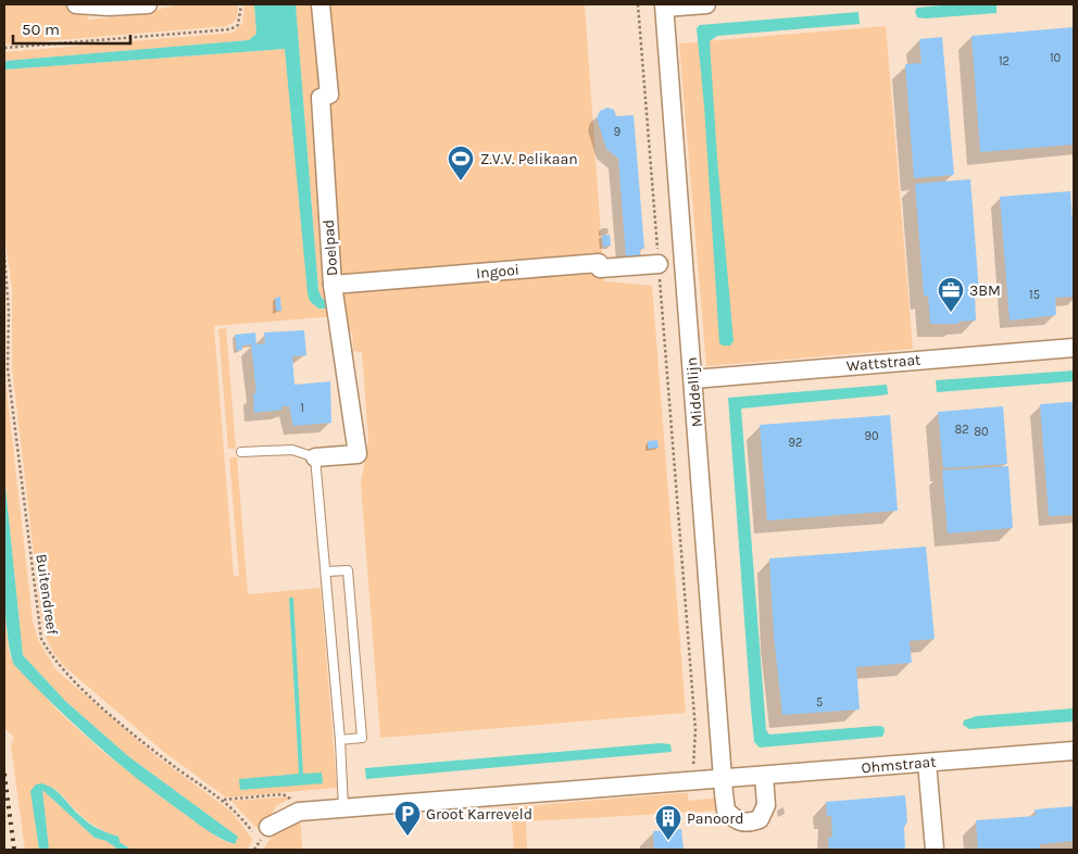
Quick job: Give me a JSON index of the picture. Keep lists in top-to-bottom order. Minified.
{"streets":{"street":["Doelpad","Ingooi","Wattstraat","Middellijn","Ohmstraat"],"path":["Buitendreef"]},"crossings":[["Doelpad","Ingooi"],["Wattstraat","Middellijn"],["Middellijn","Ohmstraat"]],"places":{"sports":["Z.V.V. Pelikaan"],"office":["3BM"],"parking":["Groot Karreveld"],"building":["Panoord"]},"house_numbers":["10","12","9","15","1","82","80","90","92","5"],"scale_bar":"50 m"}
